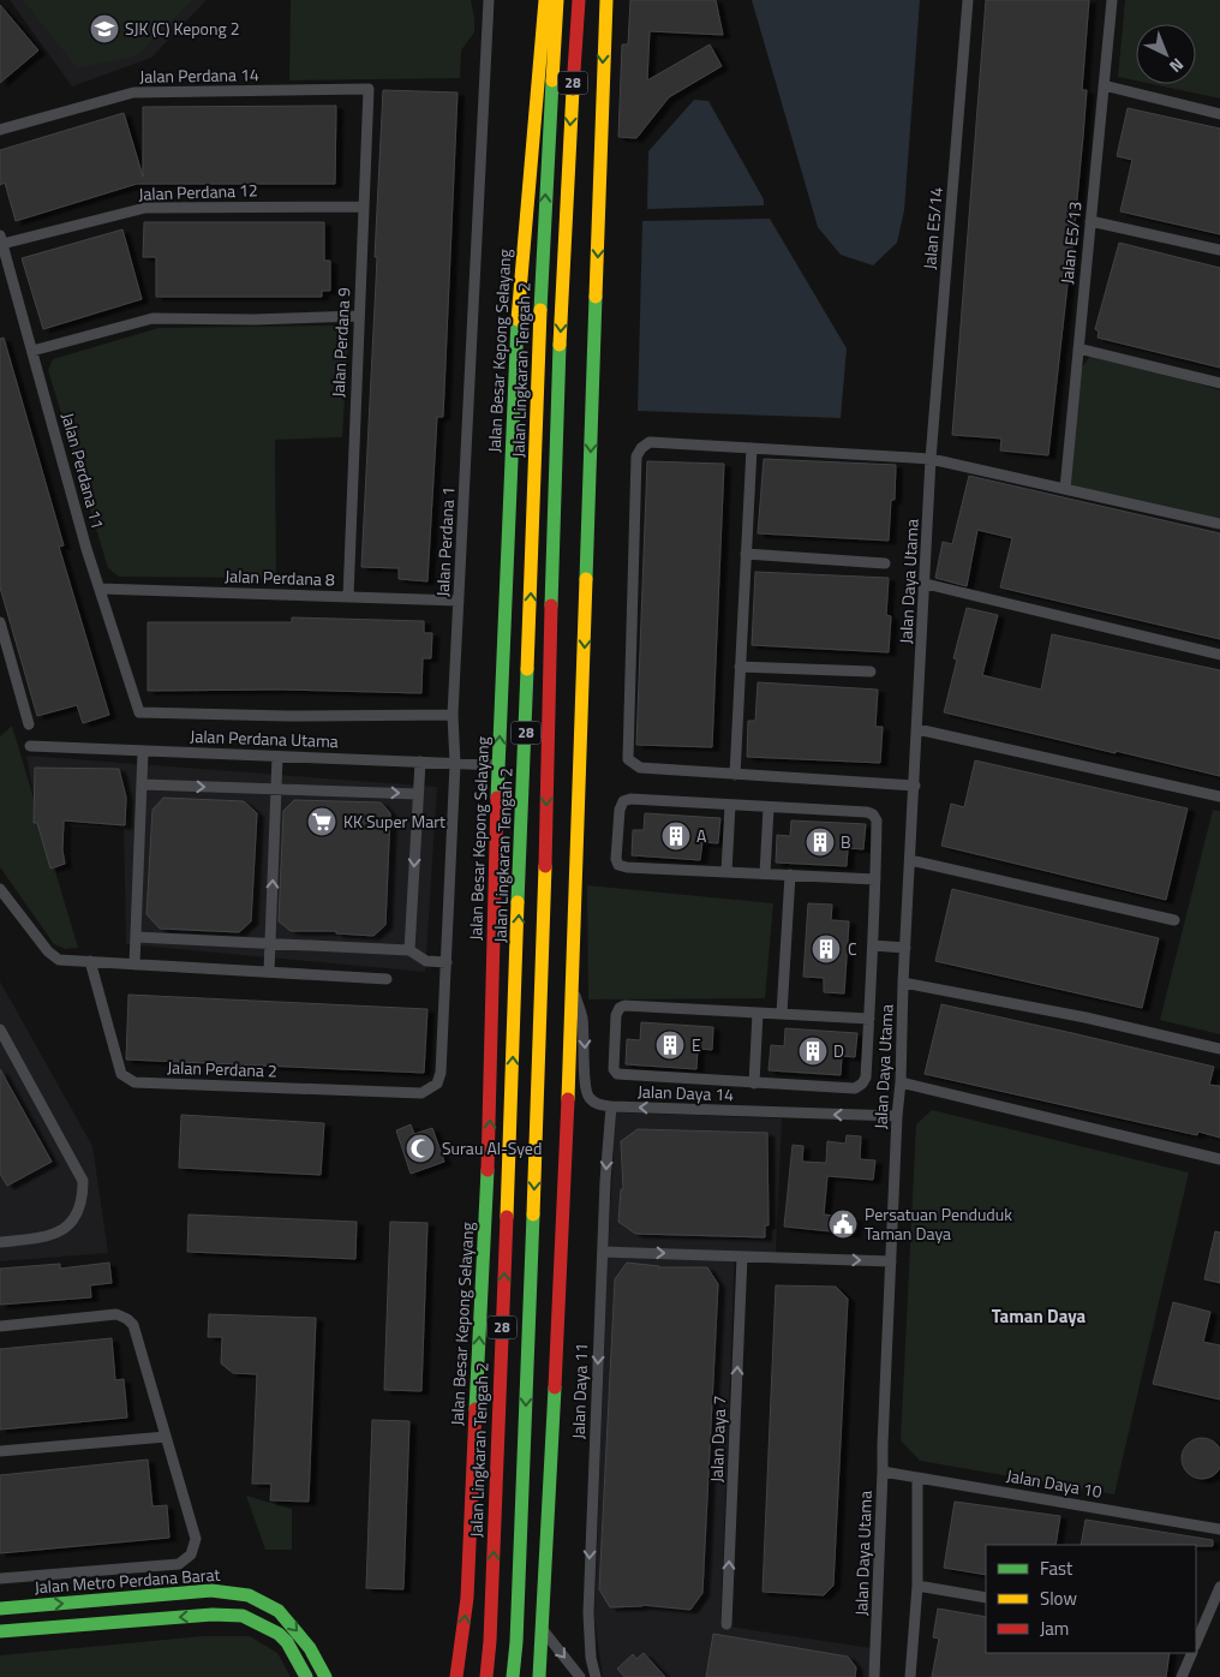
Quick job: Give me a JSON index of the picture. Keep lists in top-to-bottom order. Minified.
{"streets":{"main road":["28","Jalan Besar Kepong Selayang","Jalan Lingkaran Tengah 2","Jalan Metro Perdana Barat"],"street":["Jalan Perdana 14","Jalan Perdana 12","Jalan E5/14","Jalan E5/13","Jalan Perdana 9","Jalan Perdana 11","Jalan Perdana 1","Jalan Perdana 8","Jalan Daya Utama","Jalan Perdana Utama","Jalan Perdana 2","Jalan Daya 14","Jalan Daya 11","Jalan Daya 7","Jalan Daya 10"]},"crossings":[["Jalan Perdana 14","Jalan Perdana 9"],["Jalan Perdana 12","Jalan Perdana 9"],["Jalan Perdana 12","Jalan Perdana 11"],["Jalan E5/14","Jalan Daya Utama"],["Jalan Perdana 9","Jalan Perdana 8"],["Jalan Besar Kepong Selayang","Jalan Perdana Utama"],["Jalan Perdana 11","Jalan Perdana 1"],["Jalan Perdana 11","Jalan Perdana 8"],["Jalan Perdana 1","Jalan Perdana 8"],["Jalan Perdana 1","Jalan Perdana Utama"],["Jalan Perdana 1","Jalan Perdana 2"],["Jalan Daya Utama","Jalan Daya 14"],["Jalan Daya Utama","Jalan Daya 10"],["Jalan Daya 14","Jalan Daya 11"]],"one_way":["Jalan Daya 11","Jalan Daya 7"],"districts":["Taman Daya"],"places":{"school or university":["SJK (C) Kepong 2"],"supermarket":["KK Super Mart"],"building":["A","B","C","E","D"],"mosque":["Surau Al-Syed"],"public building":["Persatuan Penduduk Taman Daya"]},"legend":["Fast","Slow","Jam"],"north":"bottom right"}
